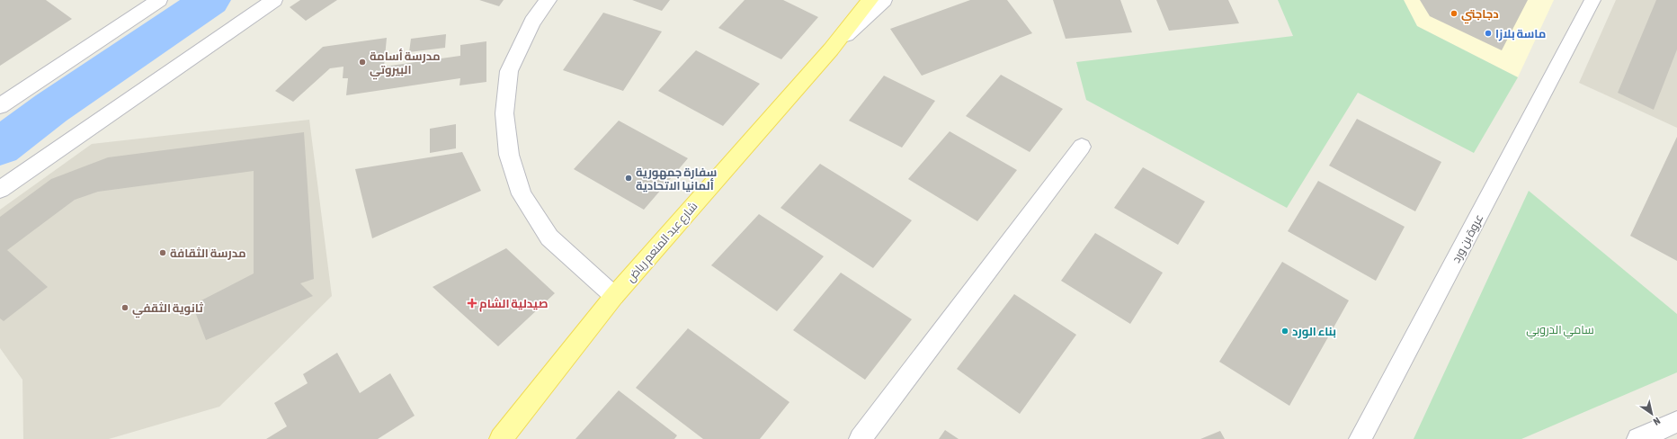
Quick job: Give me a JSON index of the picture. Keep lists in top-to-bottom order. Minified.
{"streets":{"main road":["شارع عبد المنعم رياض"],"street":["عروة بن ورد"]},"parks":["سامي الدروبي"],"places":{"other":["دجاجتي","ماسة بلازا","مدرسة أسامة البيروتي","سفارة جمهورية ألمانيا الاتحادية","مدرسة الثقافة","ثانوية الثقفي","بناء الورد"],"health":["صيدلية الشام"]},"north":"bottom right"}
